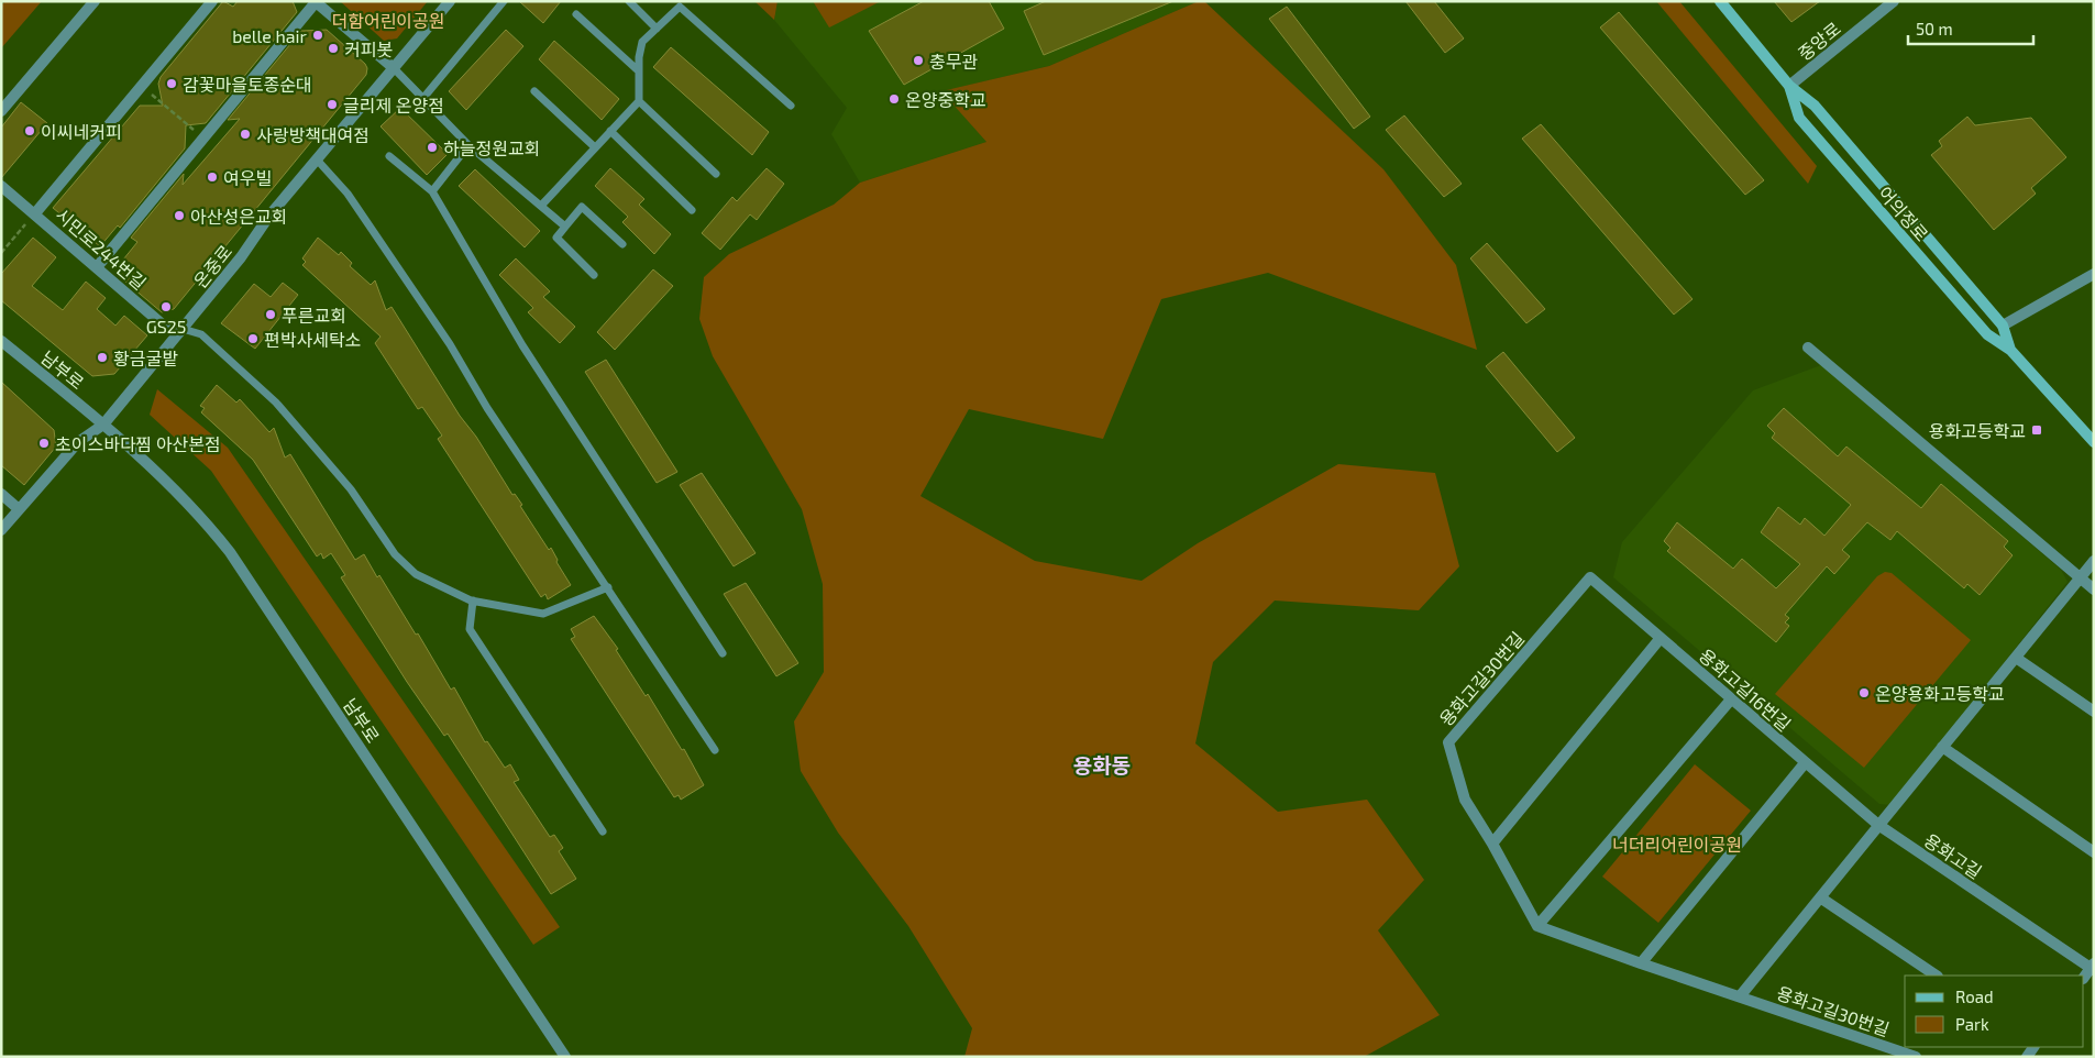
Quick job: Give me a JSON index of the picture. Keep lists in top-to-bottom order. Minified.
{"streets":{"main road":["어의정로"],"street":["중앙로","시민로244번길","온중로","남부로","용화고길30번길","용화고길16번길","용화고길"]},"crossings":[["중앙로","어의정로"],["시민로244번길","온중로"],["온중로","남부로"],["용화고길30번길","용화고길16번길"],["용화고길30번길","용화고길"],["용화고길16번길","용화고길"]],"districts":["용화동"],"parks":["더함어린이공원","너더리어린이공원"],"places":{"other":["belle hair","커피봇","충무관","감꽃마을토종순대","온양중학교","글리제 온양점","이씨네커피","사랑방책대여점","하늘정원교회","여우빌","아산성은교회","GS25","푸른교회","편박사세탁소","황금굴밭","초이스바다찜 아산본점","온양용화고등학교"],"transit":["용화고등학교"]},"legend":["Road","Park"],"scale_bar":"50 m"}
